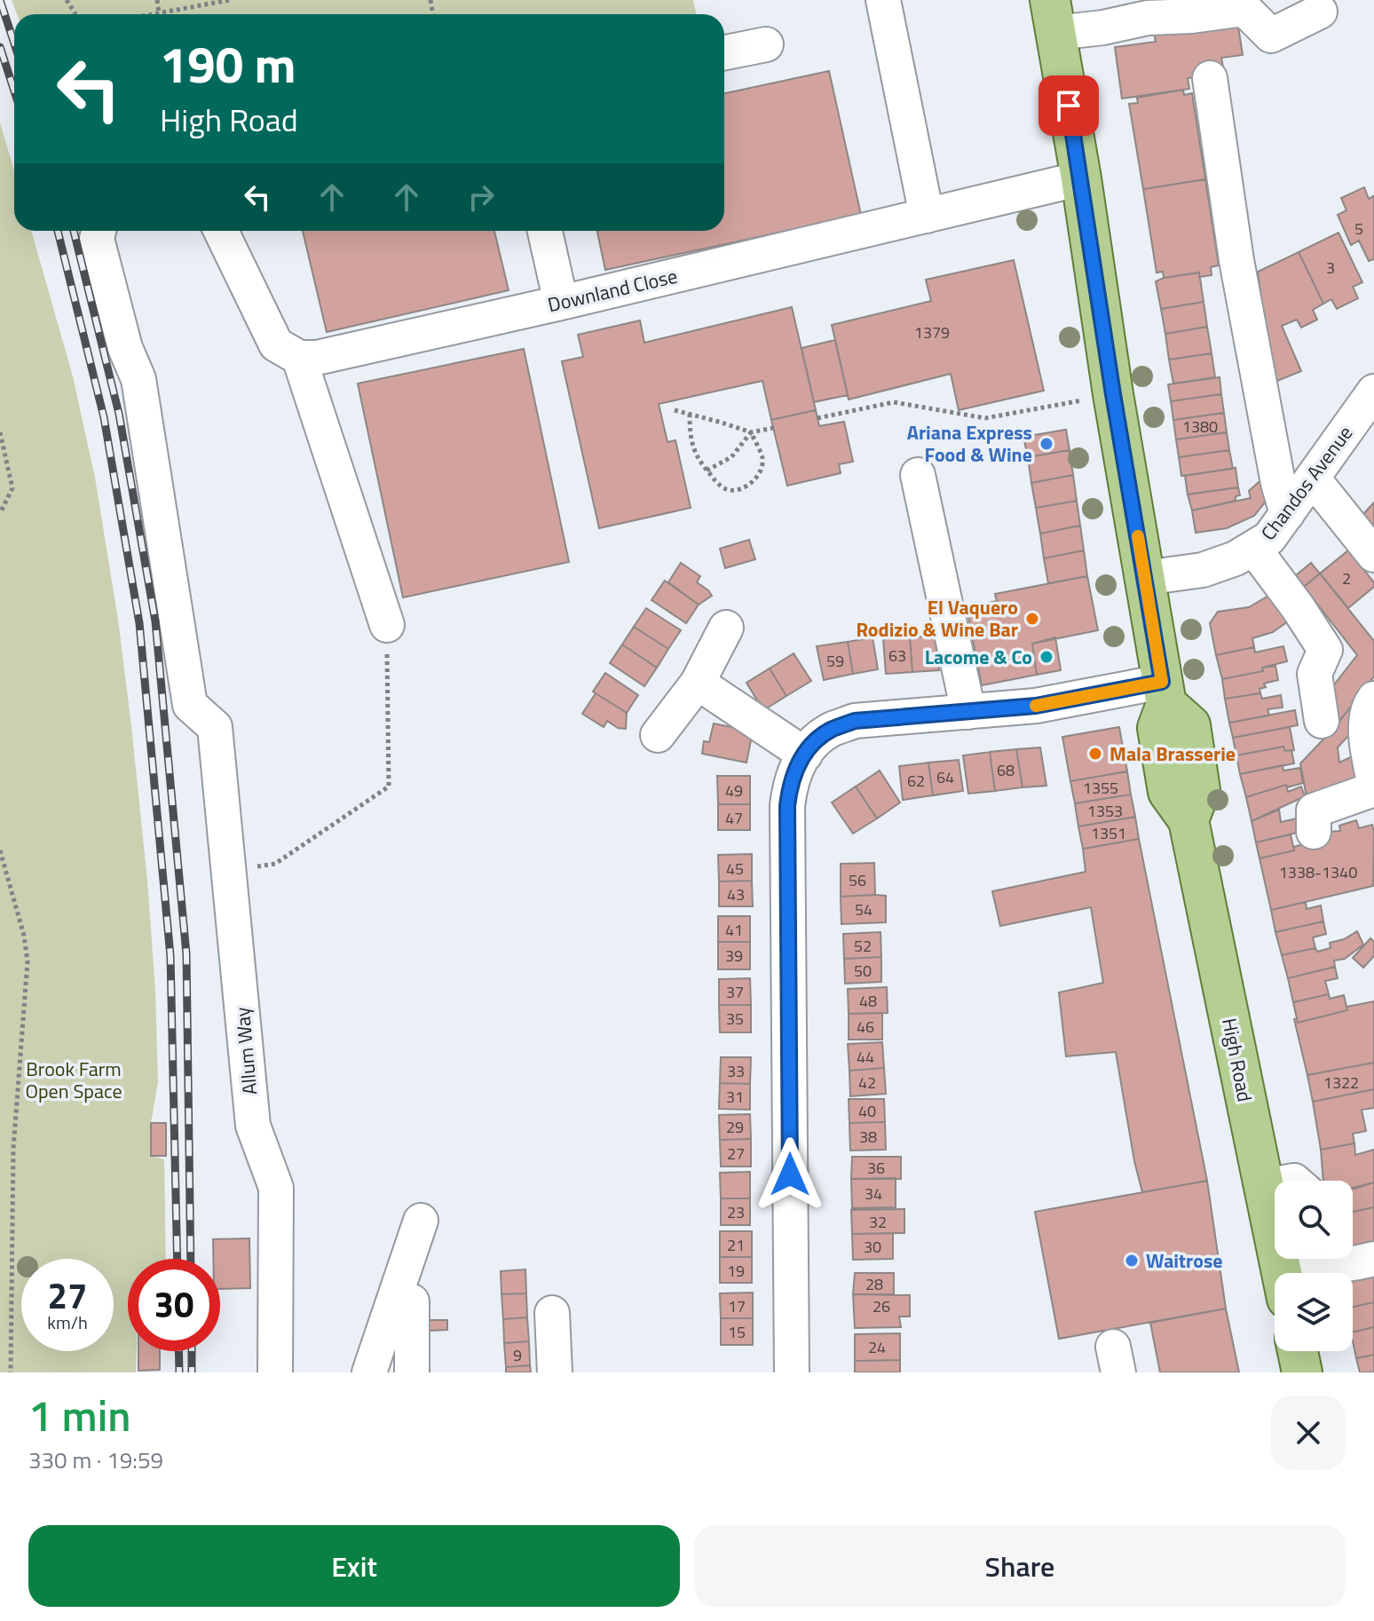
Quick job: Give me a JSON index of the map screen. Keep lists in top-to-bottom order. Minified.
{"streets":{"main road":["High Road"],"street":["Downland Close","Chandos Avenue","Allum Way"]},"parks":["Brook Farm Open Space"],"places":["Ariana Express Food & Wine","El Vaquero Rodizio & Wine Bar","Lacome & Co","Mala Brasserie","Waitrose"],"house_numbers":["5","3","1379","1380","2","63","59","68","64","62","1355","49","1353","47","1351","45","1338-1340","56","43","54","41","52","39","50","37","48","35","46","44","33","42","1322","31","40","29","38","27","36","34","23","32","21","30","19","28","17","26","15","24","9"],"page":{"turn":["190 m","High Road"],"speed":"27 km/h","limit":"30","heading":["1 min","330 m · 19:59"],"buttons":["Exit","Share"]}}
